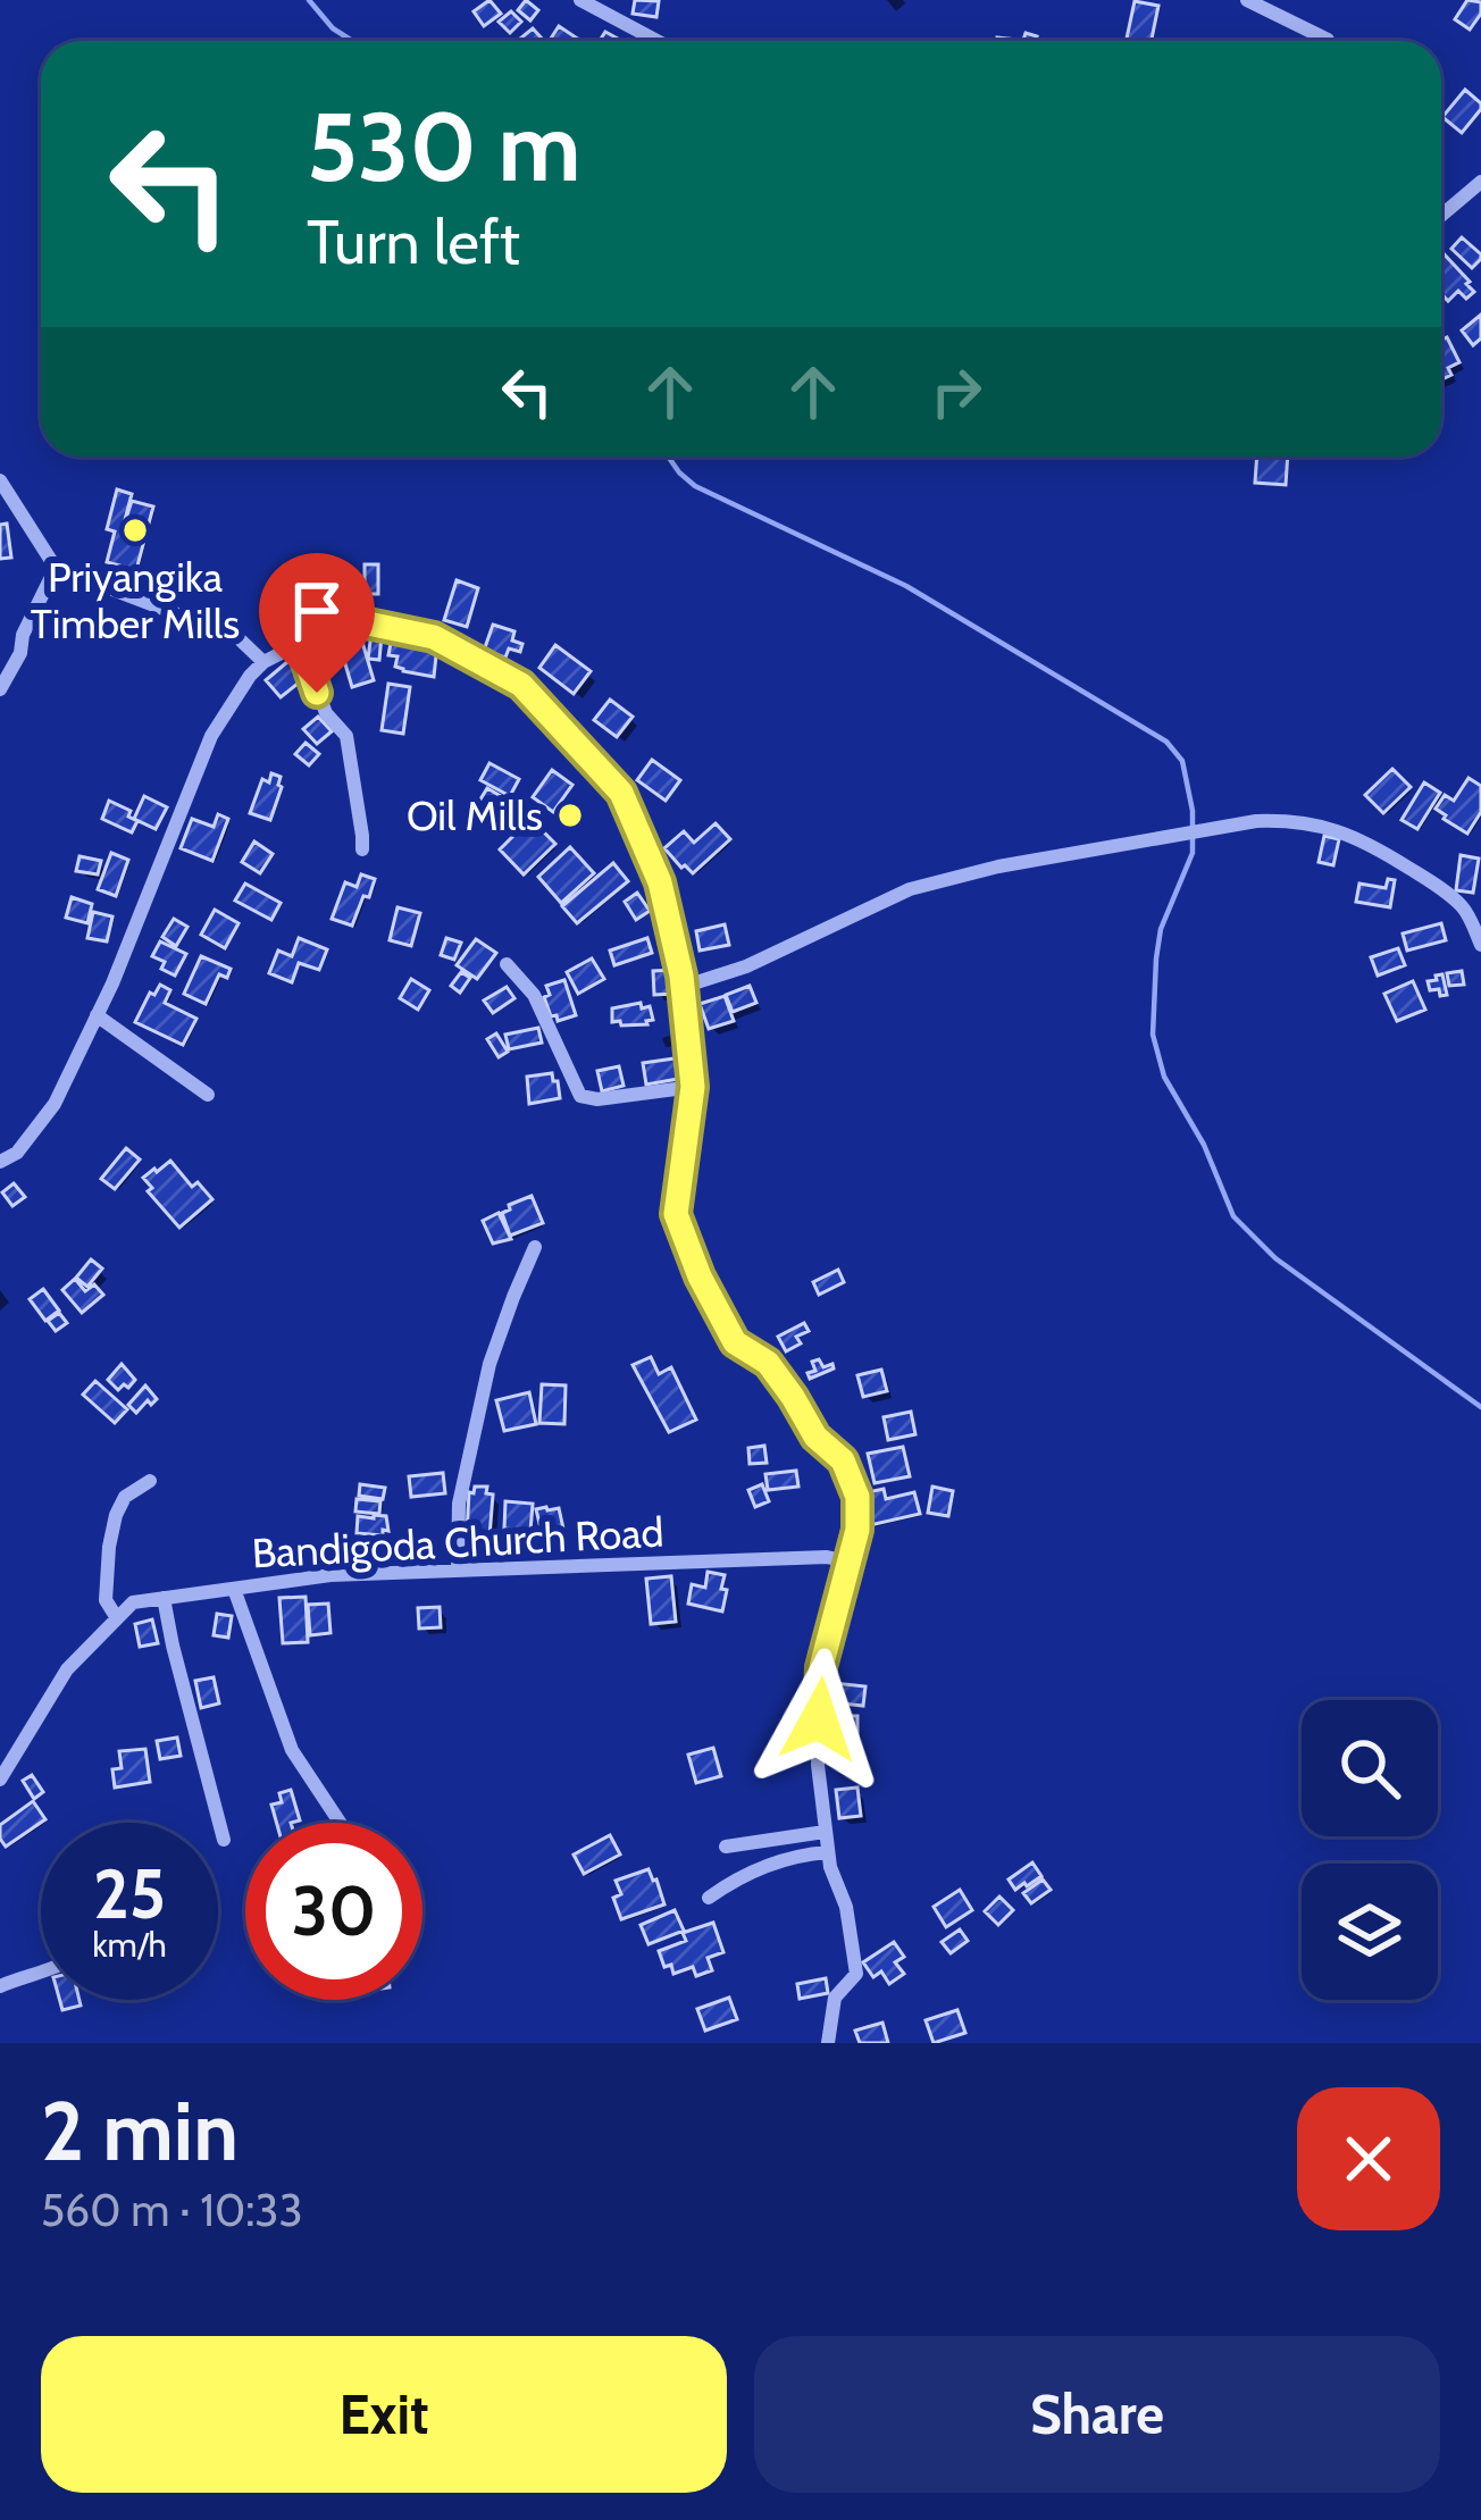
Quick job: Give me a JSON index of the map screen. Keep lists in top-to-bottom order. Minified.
{"streets":{"street":["Bandigoda Church Road"]},"places":["Priyangika Timber Mills","Oil Mills"],"page":{"turn":["530 m","Turn left"],"speed":"25 km/h","limit":"30","heading":["2 min","560 m · 10:33"],"buttons":["Exit","Share"]}}
